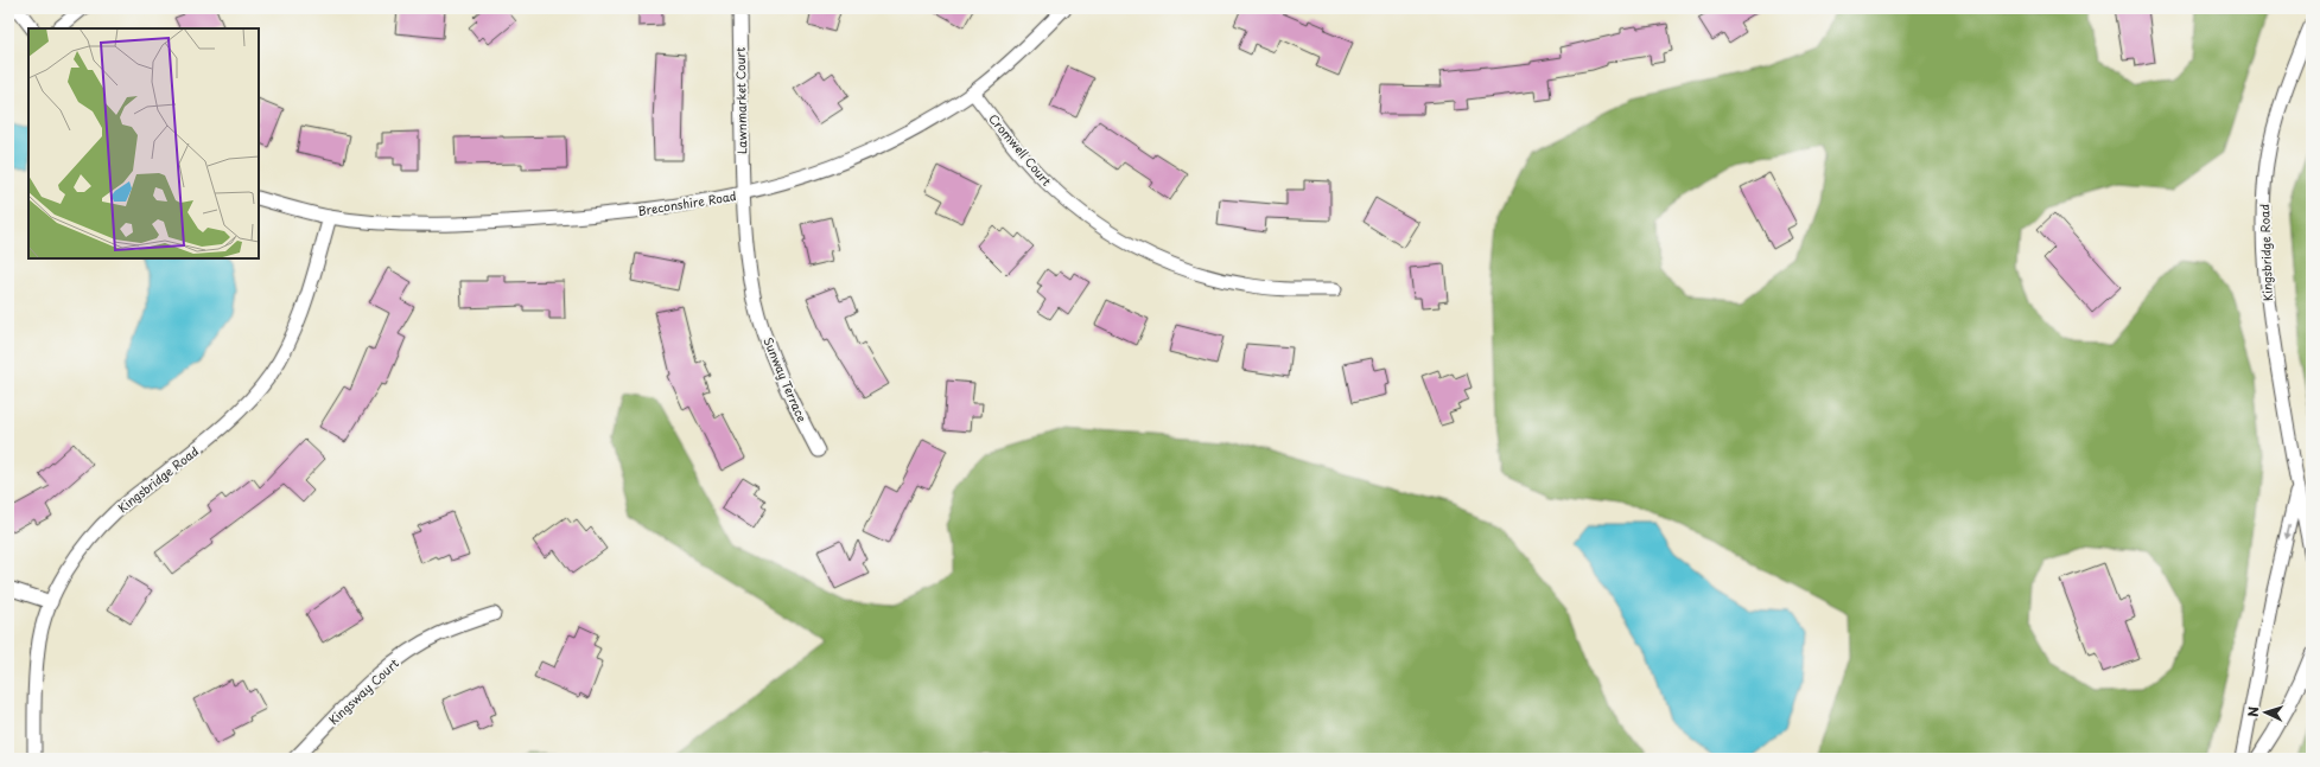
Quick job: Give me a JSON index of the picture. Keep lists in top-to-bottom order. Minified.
{"streets":{"street":["Lawnmarket Court","Cromwell Court","Breconshire Road","Kingsbridge Road","Sunway Terrace","Kingsway Court"]},"crossings":[["Lawnmarket Court","Breconshire Road"],["Lawnmarket Court","Sunway Terrace"],["Cromwell Court","Breconshire Road"],["Breconshire Road","Kingsbridge Road"],["Breconshire Road","Sunway Terrace"]],"north":"left"}
